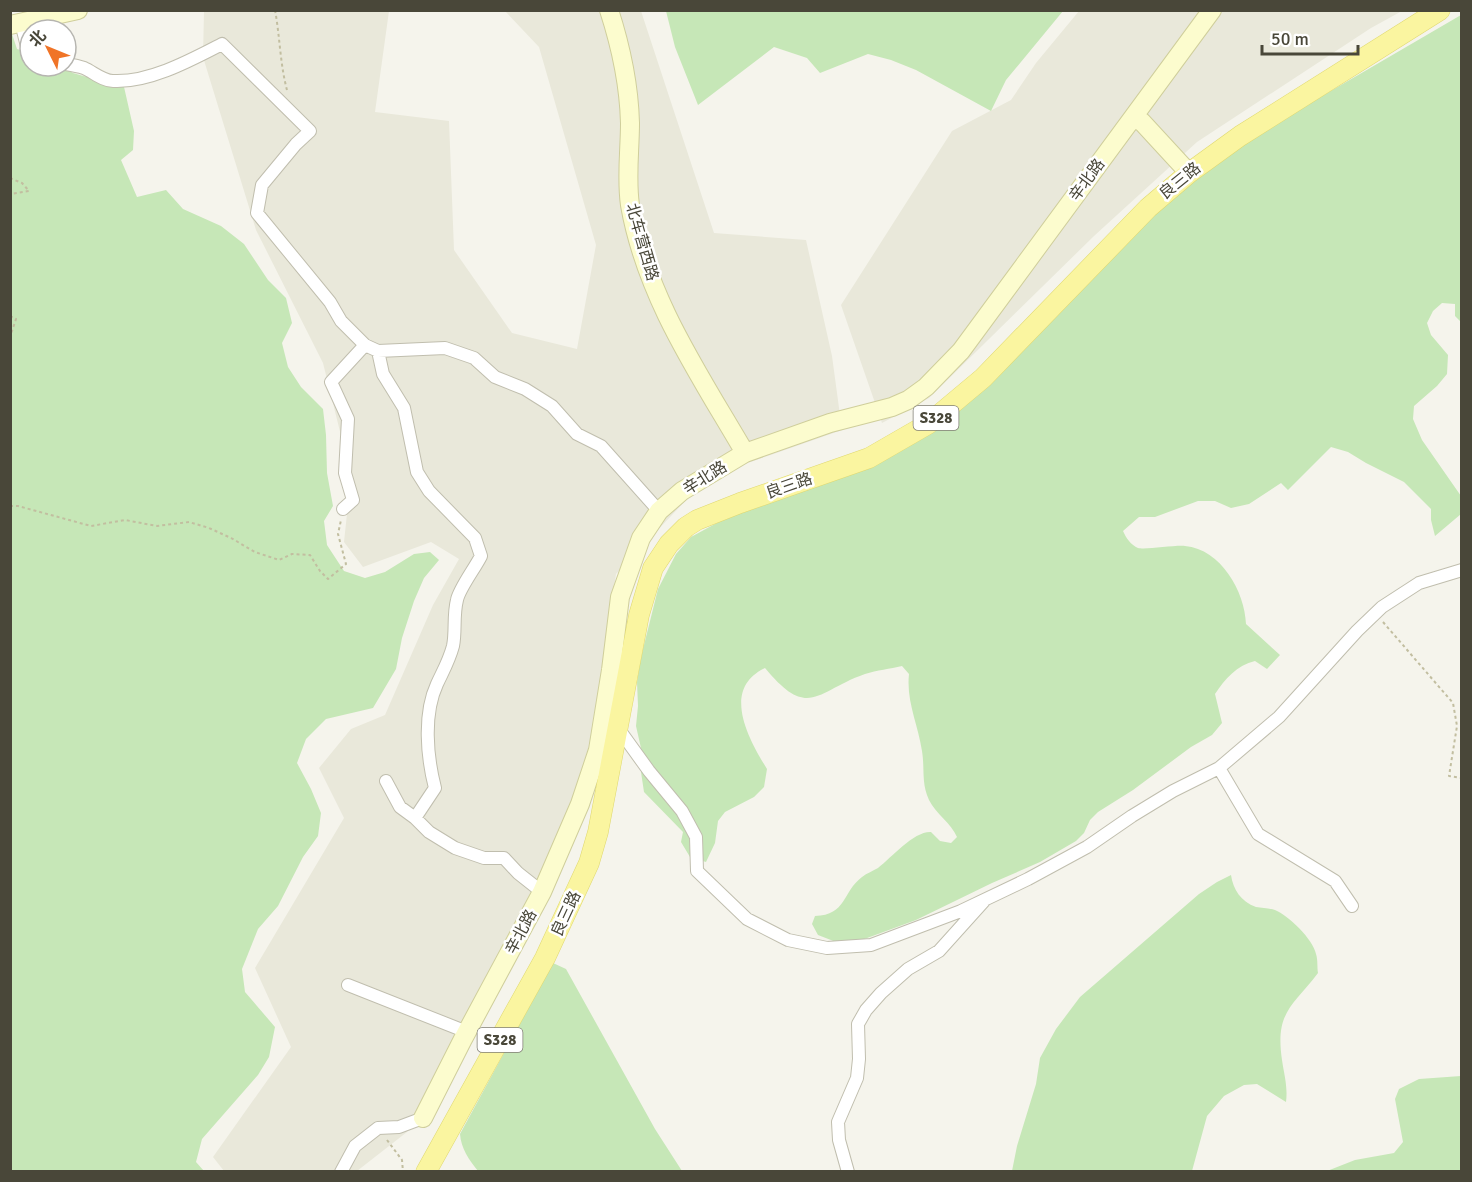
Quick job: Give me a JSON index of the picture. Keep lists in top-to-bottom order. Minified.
{"streets":{"main road":["良三路","S328"],"street":["辛北路","北车营西路"]},"crossings":[["辛北路","北车营西路"]],"scale_bar":"50 m","north":"top left"}
